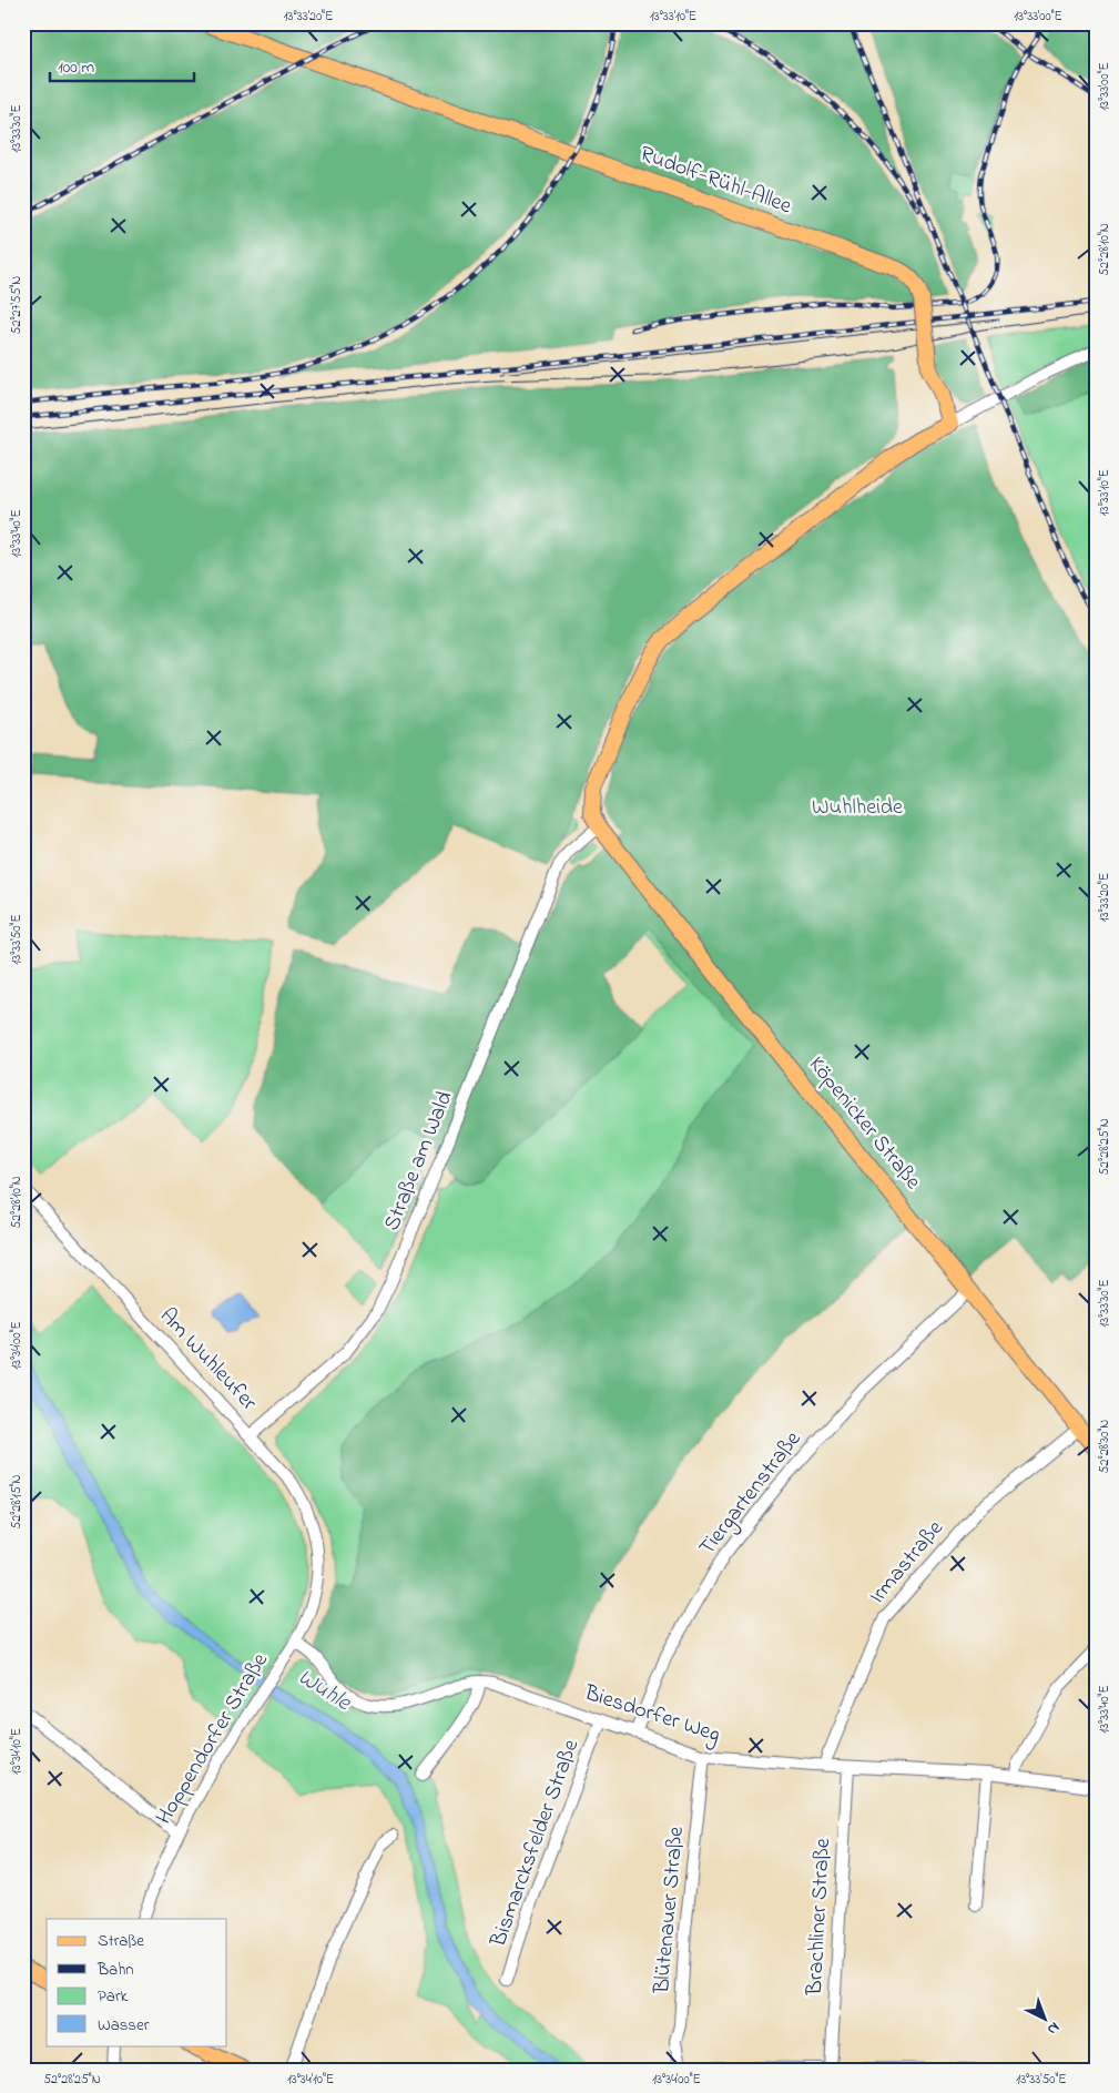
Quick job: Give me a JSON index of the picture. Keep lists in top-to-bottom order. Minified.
{"streets":{"main road":["Rudolf-Rühl-Allee","Köpenicker Straße"],"street":["Straße am Wald","Am Wuhleufer","Tiergartenstraße","Irmastraße","Biesdorfer Weg","Hoppendorfer Straße","Bismarcksfelder Straße","Blütenauer Straße","Brachliner Straße"]},"crossings":[["Rudolf-Rühl-Allee","Köpenicker Straße"],["Köpenicker Straße","Straße am Wald"],["Köpenicker Straße","Tiergartenstraße"],["Köpenicker Straße","Irmastraße"],["Straße am Wald","Am Wuhleufer"],["Am Wuhleufer","Hoppendorfer Straße"],["Tiergartenstraße","Biesdorfer Weg"],["Irmastraße","Biesdorfer Weg"],["Biesdorfer Weg","Hoppendorfer Straße"],["Biesdorfer Weg","Bismarcksfelder Straße"],["Biesdorfer Weg","Blütenauer Straße"],["Biesdorfer Weg","Brachliner Straße"],["Blütenauer Straße","Brachliner Straße"]],"water":["Wuhle"],"parks":["Wuhlheide"],"legend":["Straße","Bahn","Park","Wasser"],"scale_bar":"100 m","north":"bottom right","coordinates":["13°33'20\"E","13°33'10\"E","13°33'00\"E","13°33'30\"E","52°28'10\"N","52°27'55\"N","13°33'40\"E","13°33'50\"E","52°28'25\"N","13°34'00\"E","52°28'30\"N","52°28'15\"N","13°34'10\"E"]}
